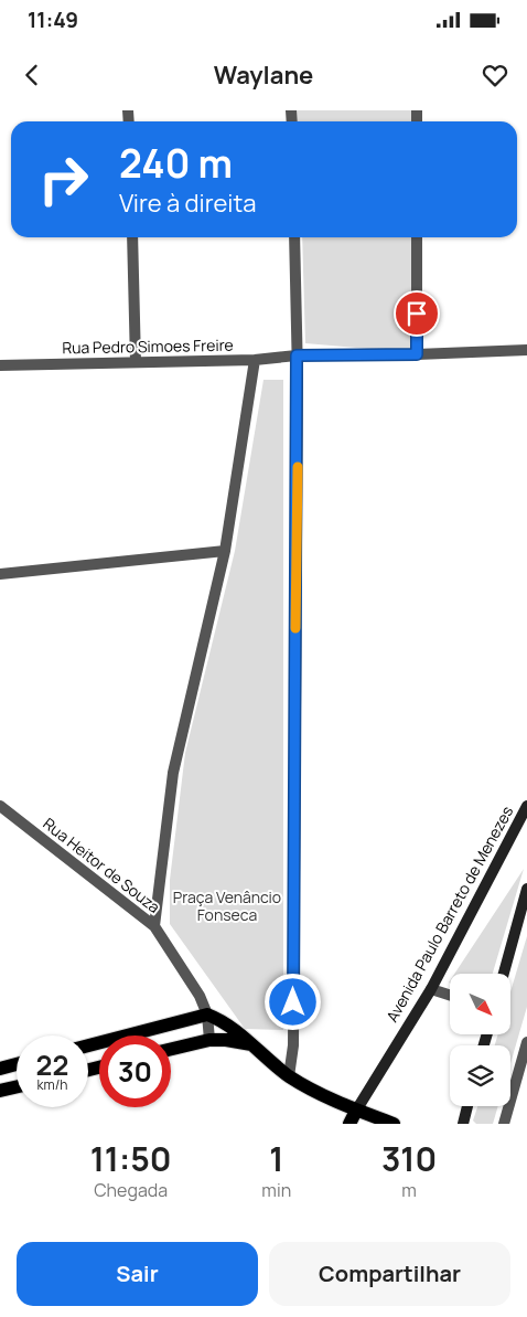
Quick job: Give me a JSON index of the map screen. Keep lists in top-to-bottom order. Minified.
{"streets":{"main road":["Avenida Paulo Barreto de Menezes"],"street":["Rua Pedro Simoes Freire","Rua Heitor de Souza"]},"parks":["Praça Venâncio Fonseca"],"north":"bottom right","page":{"status":"11:49","header":"Waylane","turn":["240 m","Vire à direita"],"speed":"22 km/h","limit":"30","eta":["11:50","Chegada","1","min","310","m"],"buttons":["Sair","Compartilhar"]}}
